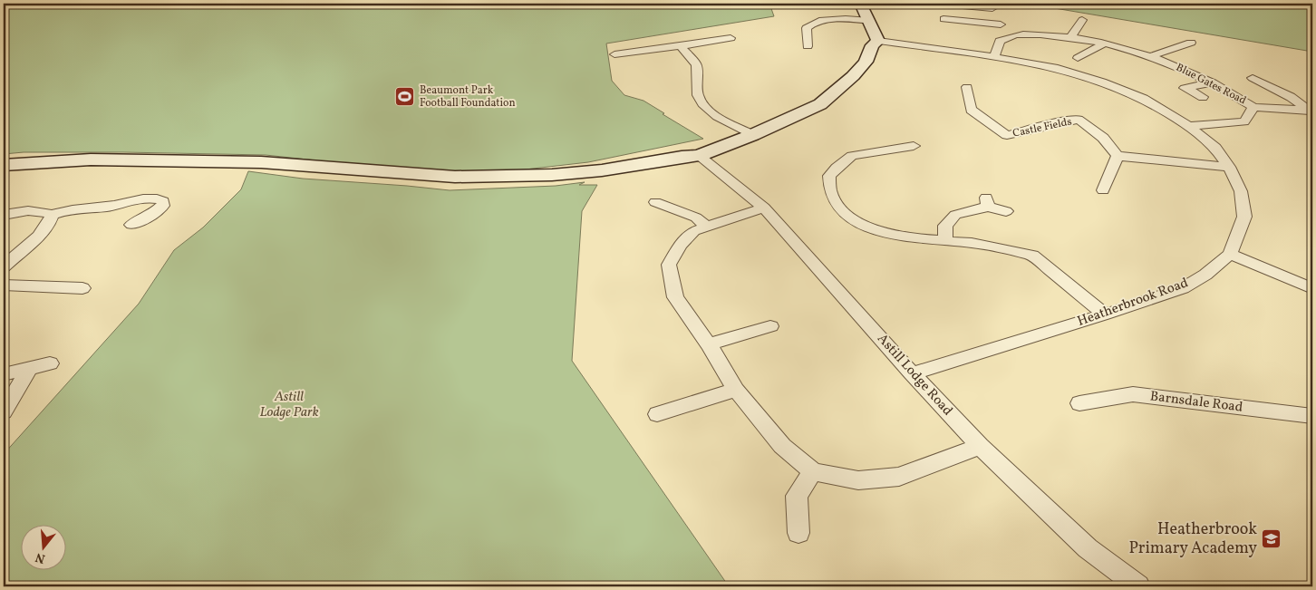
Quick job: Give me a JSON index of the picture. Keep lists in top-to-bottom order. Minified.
{"streets":{"street":["Blue Gates Road","Castle Fields","Heatherbrook Road","Astill Lodge Road","Barnsdale Road"]},"crossings":[["Blue Gates Road","Heatherbrook Road"],["Heatherbrook Road","Astill Lodge Road"]],"parks":["Astill Lodge Park"],"places":{"sports":["Beaumont Park Football Foundation"],"school or university":["Heatherbrook Primary Academy"]},"north":"bottom"}
